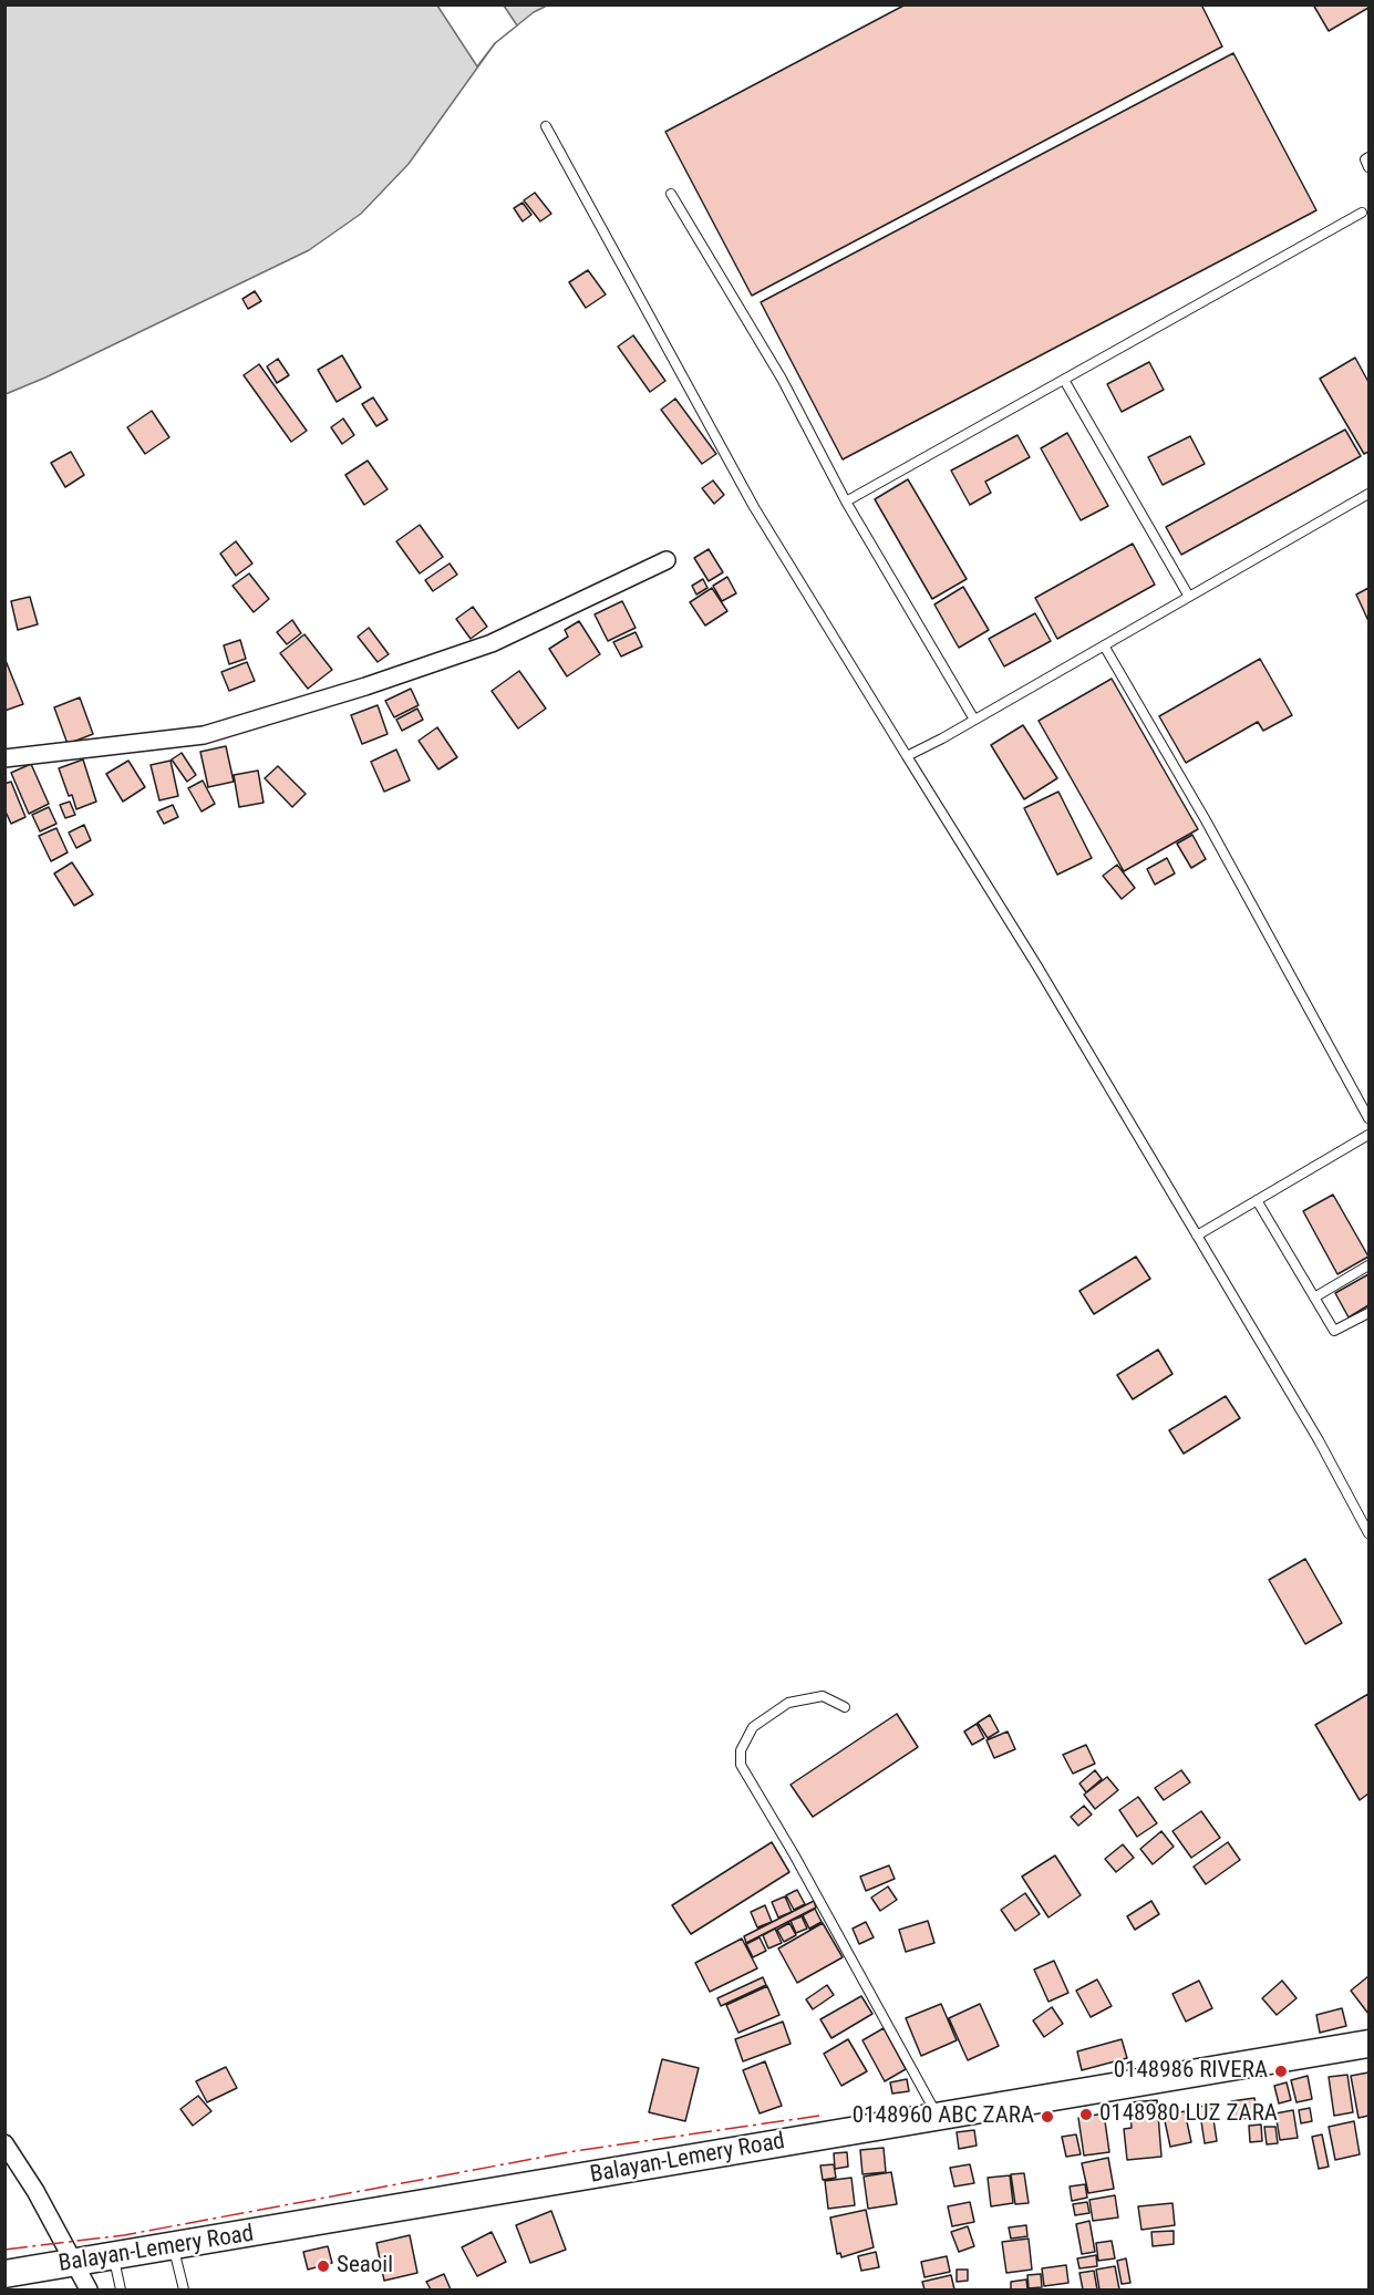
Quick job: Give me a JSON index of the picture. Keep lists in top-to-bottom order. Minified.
{"streets":{"main road":["Balayan-Lemery Road"]},"places":["0148986 RIVERA","0148980 LUZ ZARA","0148960 ABC ZARA","Seaoil"]}
